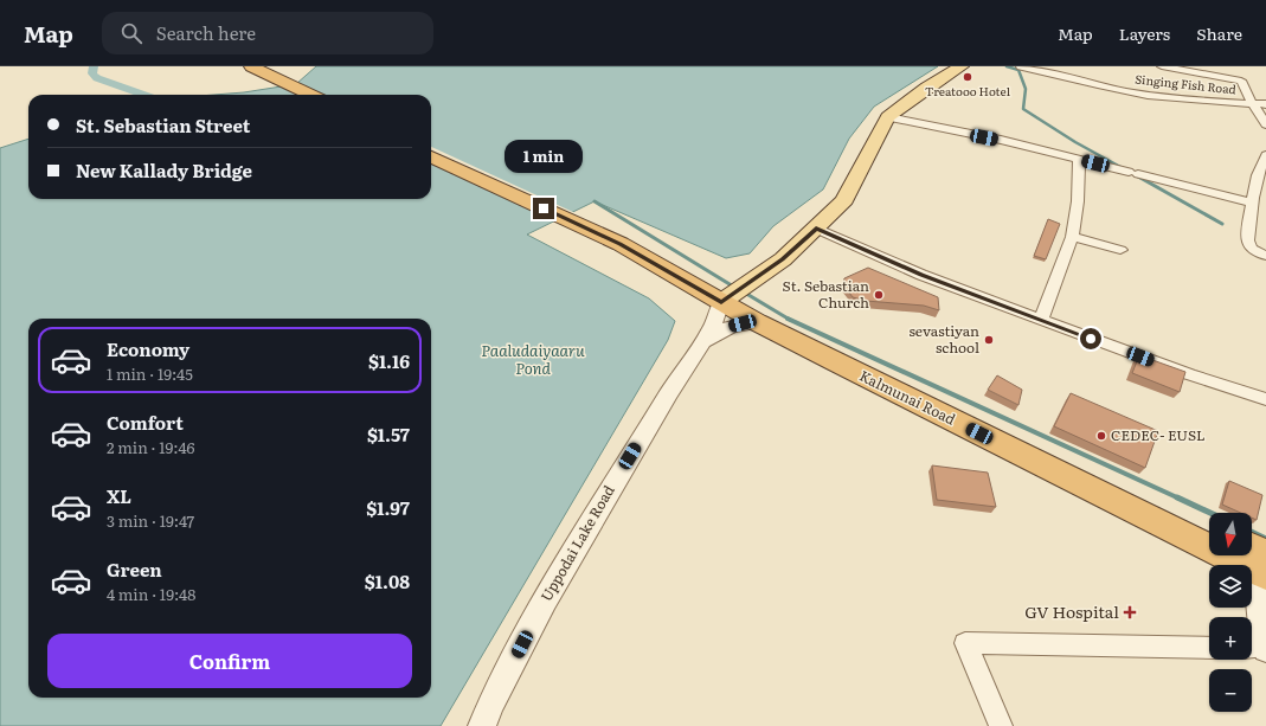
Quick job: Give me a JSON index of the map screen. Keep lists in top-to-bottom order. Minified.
{"streets":{"highway":["Kalmunai Road"],"street":["Singing Fish Road","Uppodai Lake Road"]},"crossings":[["Kalmunai Road","Uppodai Lake Road"]],"water":["Paaludaiyaaru Pond"],"places":{"other":["Treatooo Hotel","St. Sebastian Church","sevastiyan school","CEDEC- EUSL"],"health":["GV Hospital"]},"north":"bottom","page":{"header":"Map","search":"Search here","nav":["Map","Layers","Share"],"banner":["St. Sebastian Street","New Kallady Bridge"],"bubble":"1 min","list":[{"name":"Economy","note":"1 min · 19:45","value":"$1.16"},{"name":"Comfort","note":"2 min · 19:46","value":"$1.57"},{"name":"XL","note":"3 min · 19:47","value":"$1.97"},{"name":"Green","note":"4 min · 19:48","value":"$1.08"}],"map_buttons":["+","−"],"buttons":"Confirm"}}
